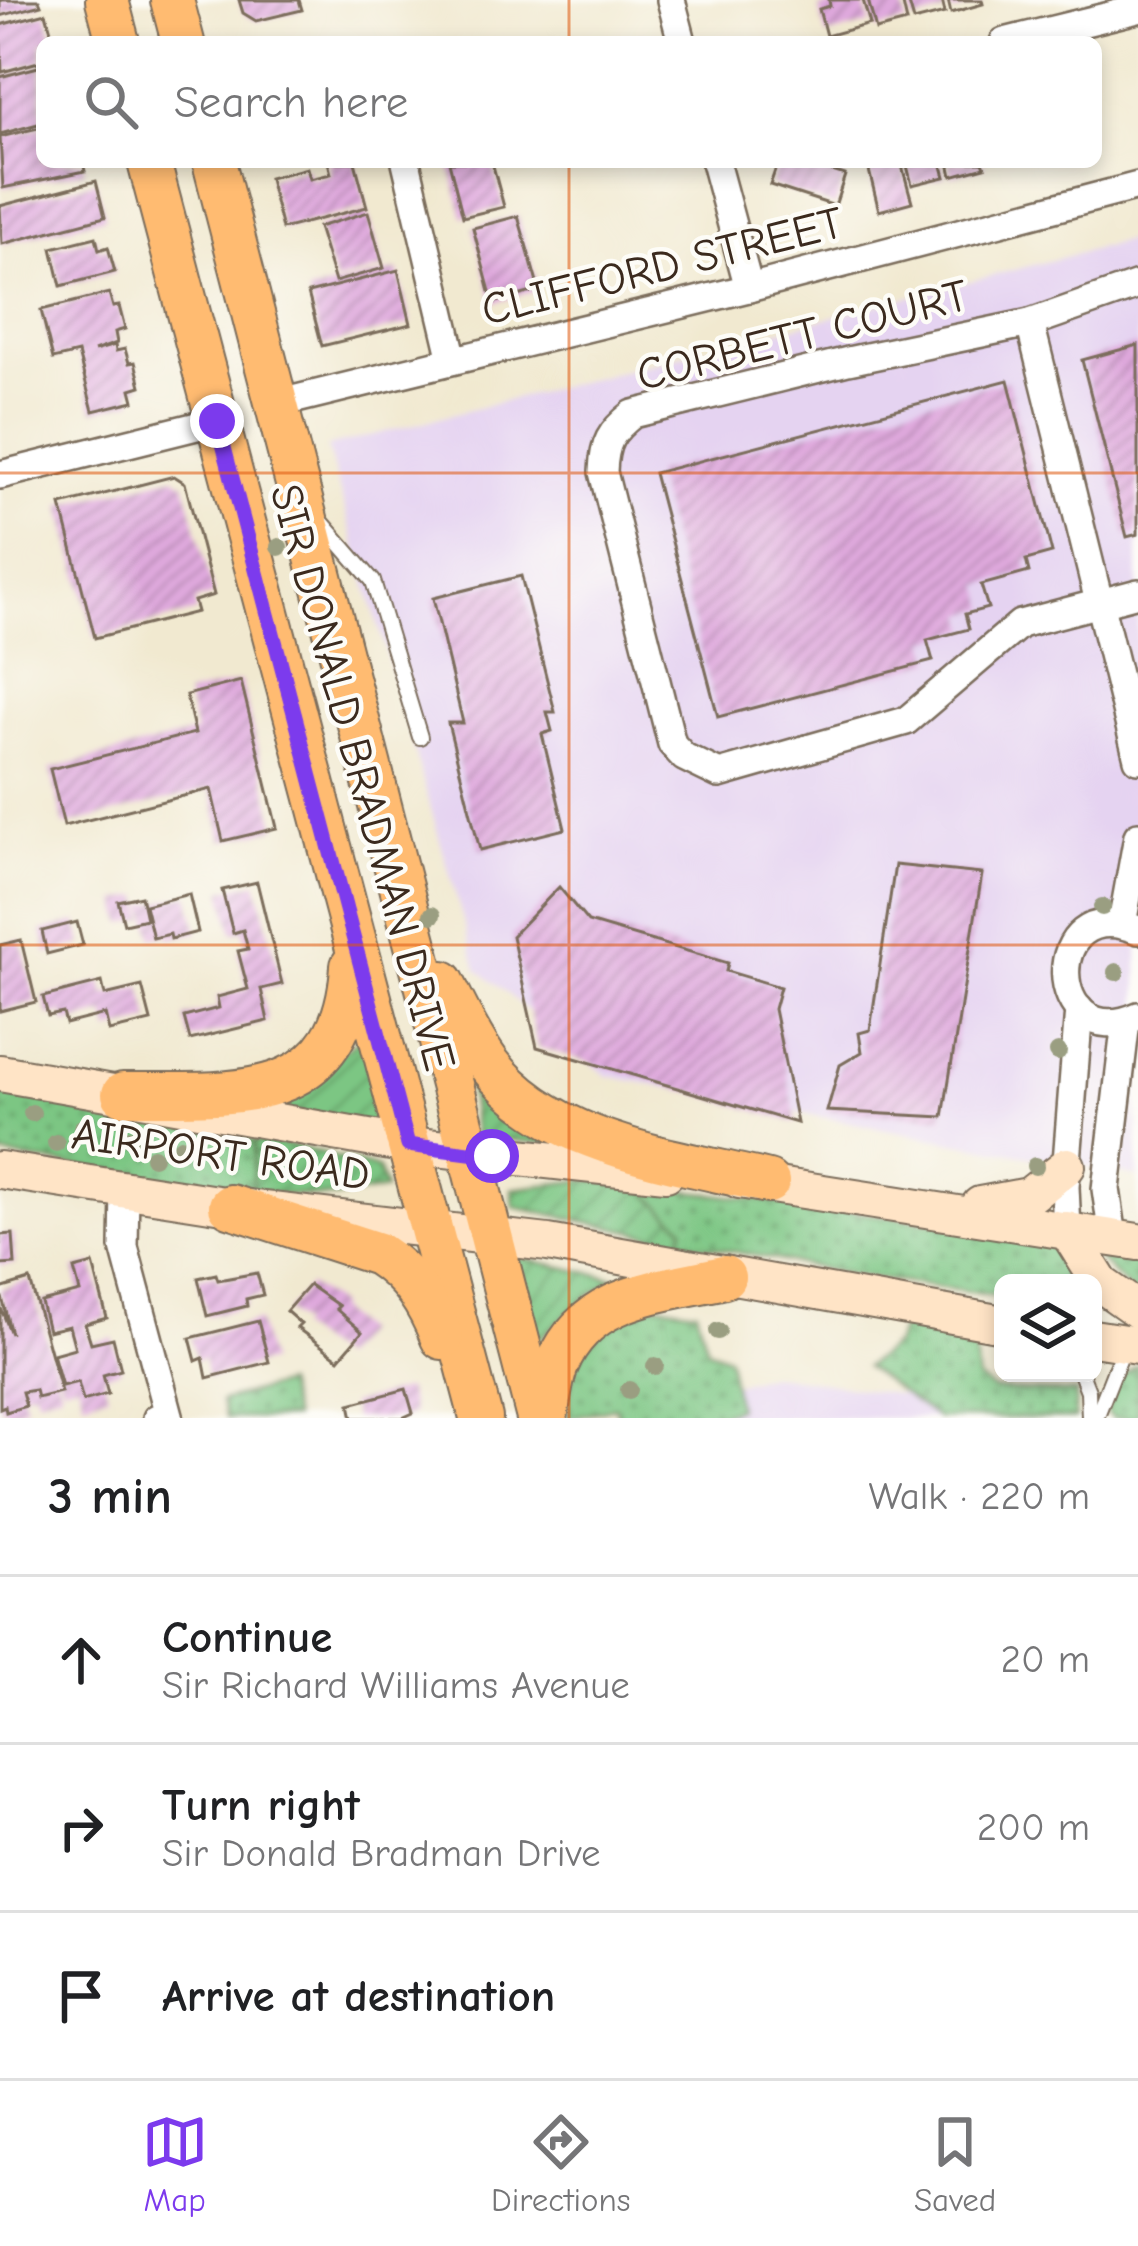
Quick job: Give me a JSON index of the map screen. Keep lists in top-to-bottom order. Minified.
{"streets":{"main road":["SIR DONALD BRADMAN DRIVE","AIRPORT ROAD"],"street":["CLIFFORD STREET","CORBETT COURT"]},"crossings":[["CLIFFORD STREET","SIR DONALD BRADMAN DRIVE"],["SIR DONALD BRADMAN DRIVE","AIRPORT ROAD"]],"page":{"search":"Search here","heading":["3 min","Walk · 220 m"],"list":[["Continue","Sir Richard Williams Avenue","20 m"],["Turn right","Sir Donald Bradman Drive","200 m"],"Arrive at destination"],"nav":["Map","Directions","Saved"]}}
